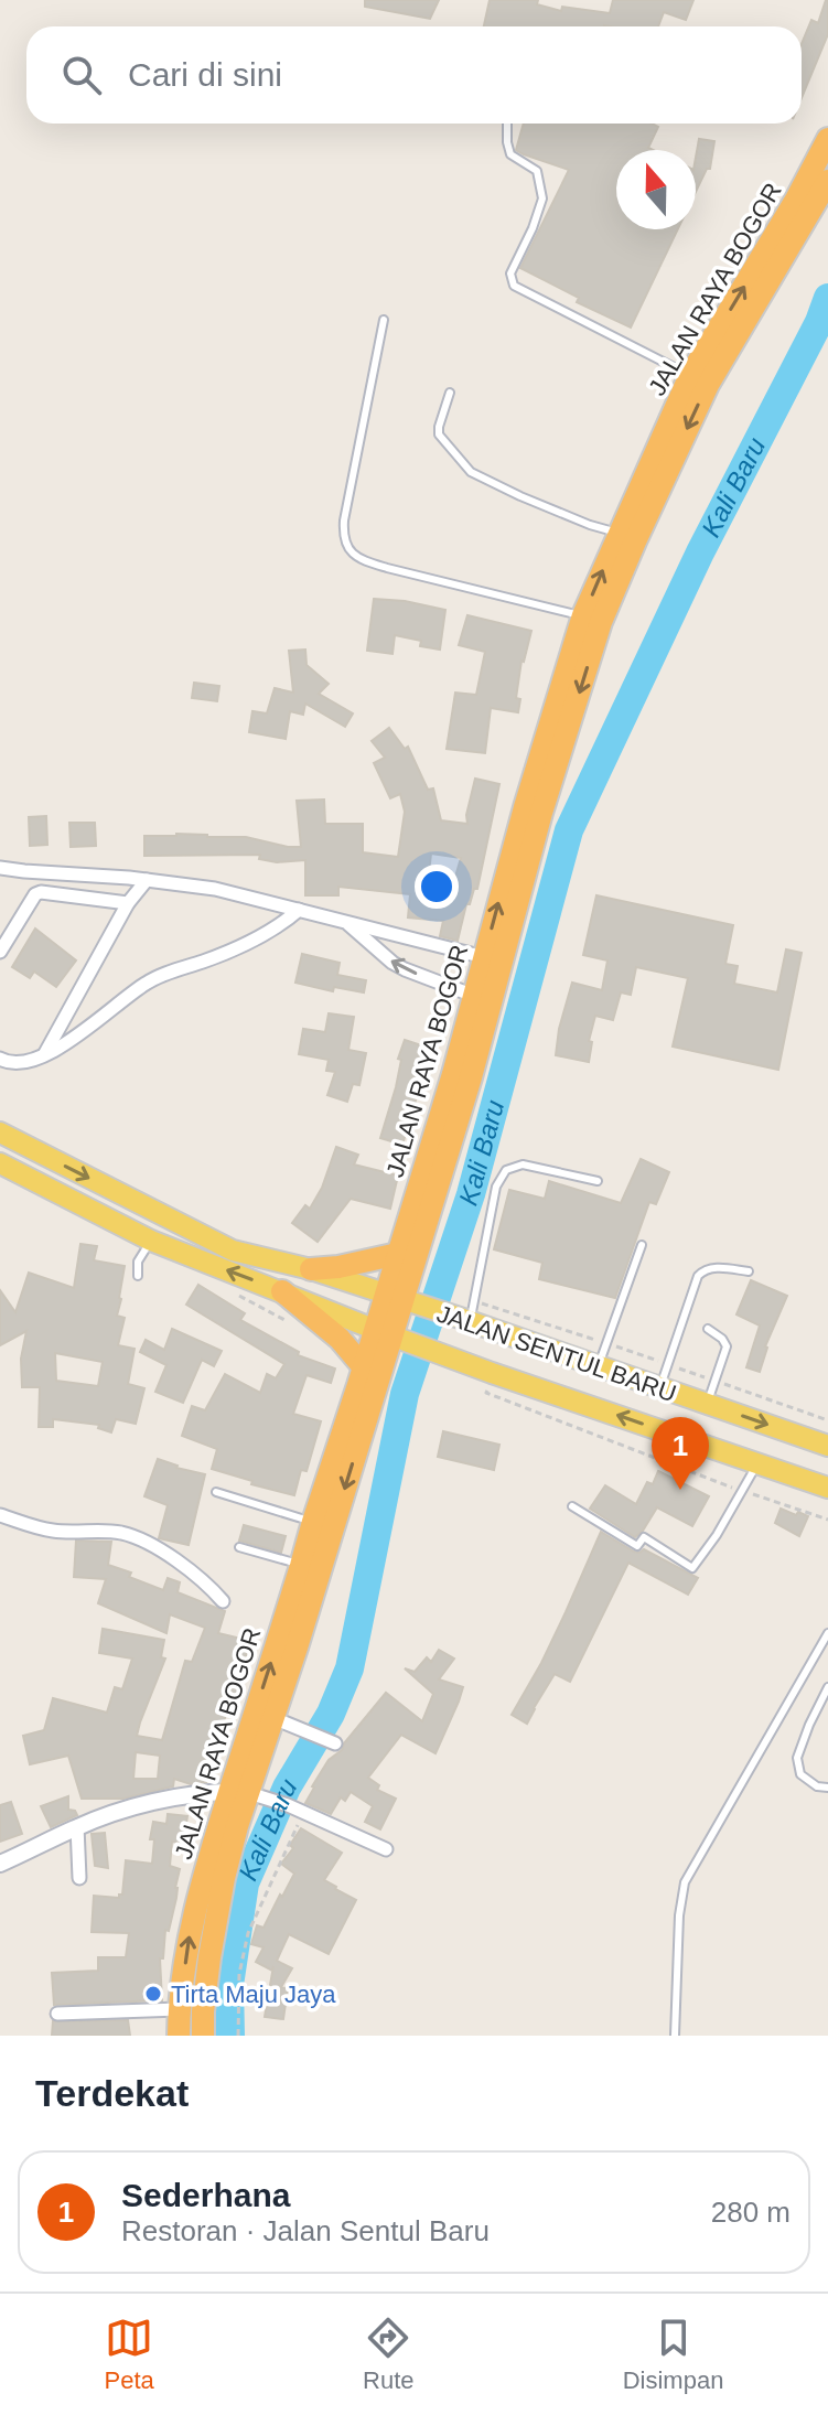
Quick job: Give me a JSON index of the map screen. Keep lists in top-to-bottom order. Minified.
{"streets":{"highway":["JALAN RAYA BOGOR"],"main road":["JALAN SENTUL BARU"]},"crossings":[["JALAN RAYA BOGOR","JALAN SENTUL BARU"]],"water":["Kali Baru"],"places":["Tirta Maju Jaya"],"north":"top","page":{"search":"Cari di sini","pins":"1","heading":"Terdekat","list":[{"mark":"1","name":"Sederhana","note":"Restoran · Jalan Sentul Baru","value":"280 m"}],"nav":["Peta","Rute","Disimpan"]}}
